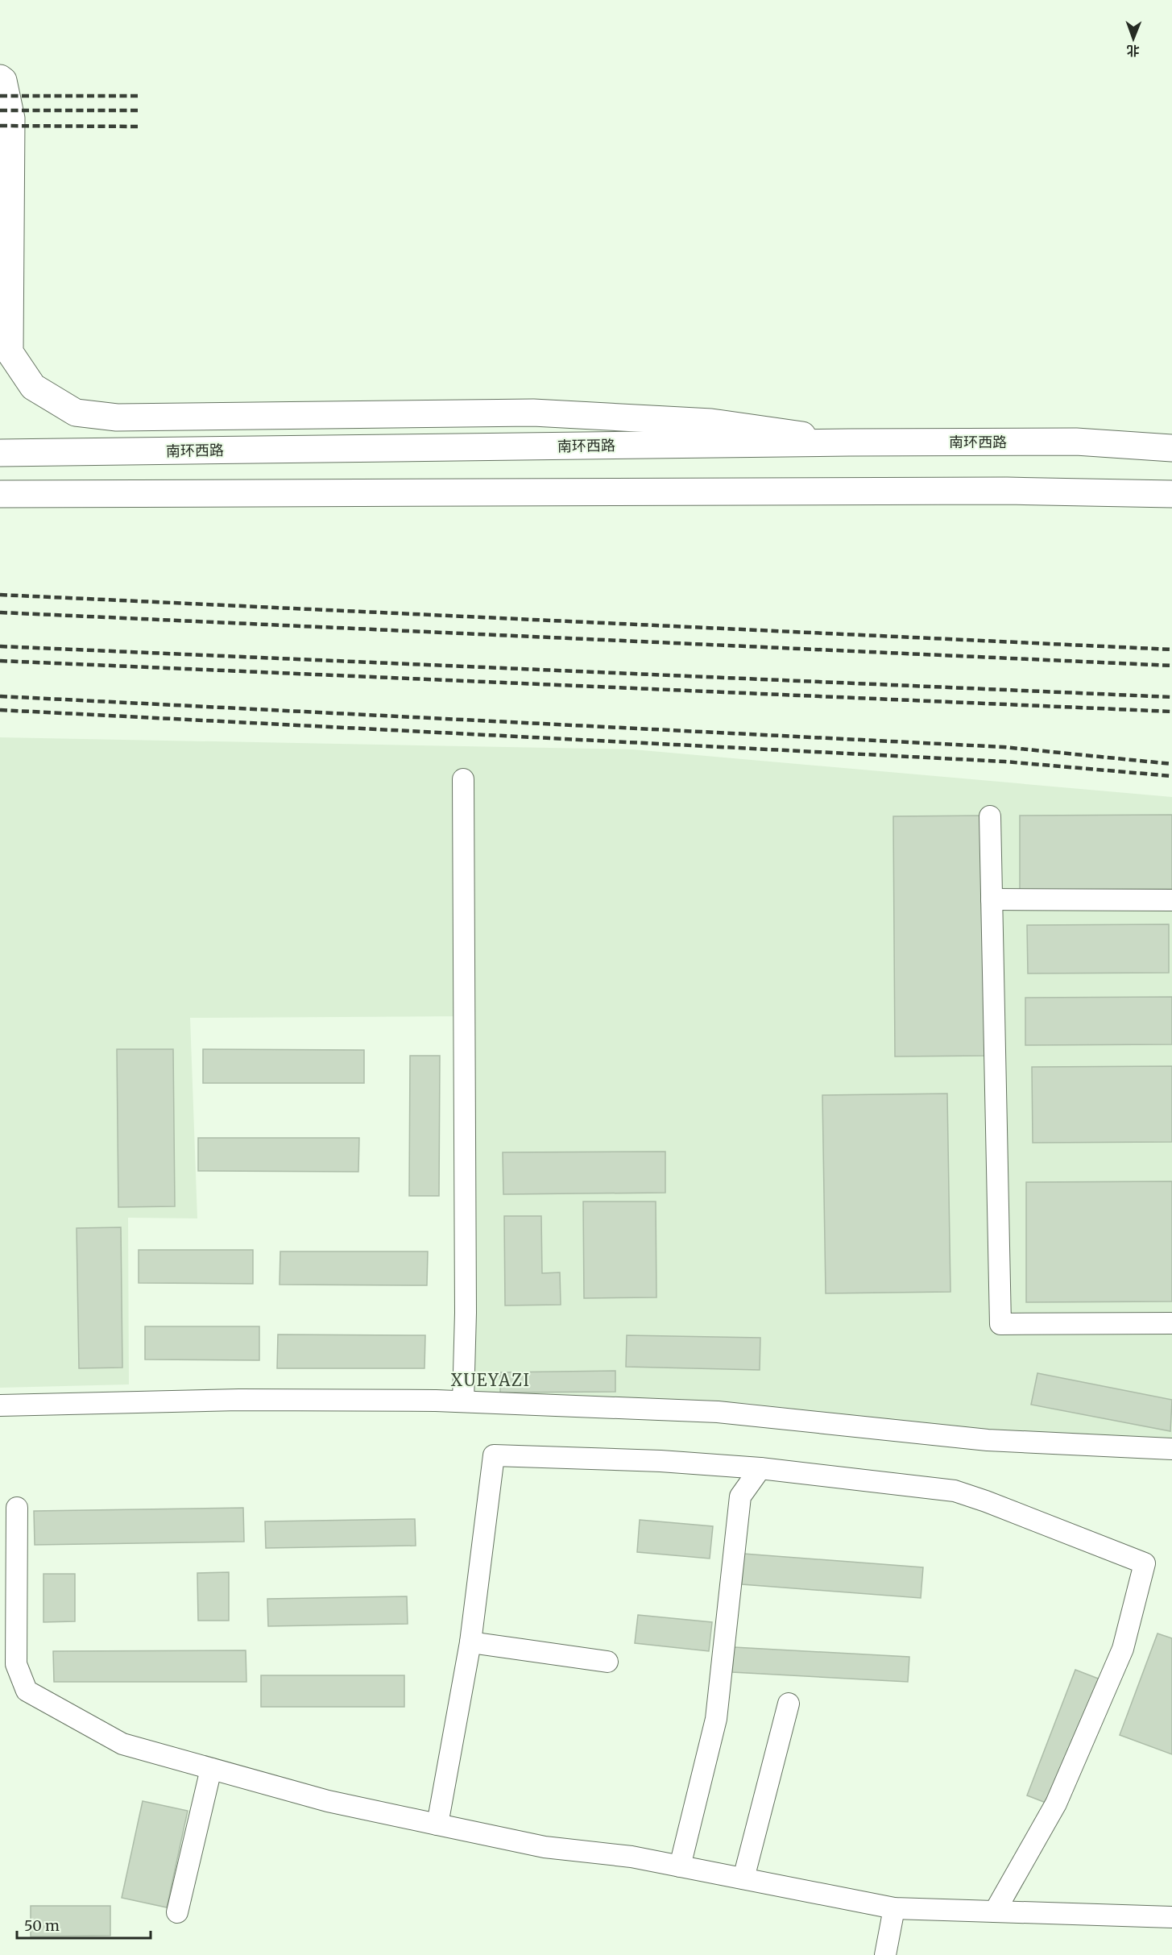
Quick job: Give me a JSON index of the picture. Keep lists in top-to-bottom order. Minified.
{"streets":{"main road":["南环西路"]},"districts":["XUEYAZI"],"scale_bar":"50 m","north":"bottom"}
